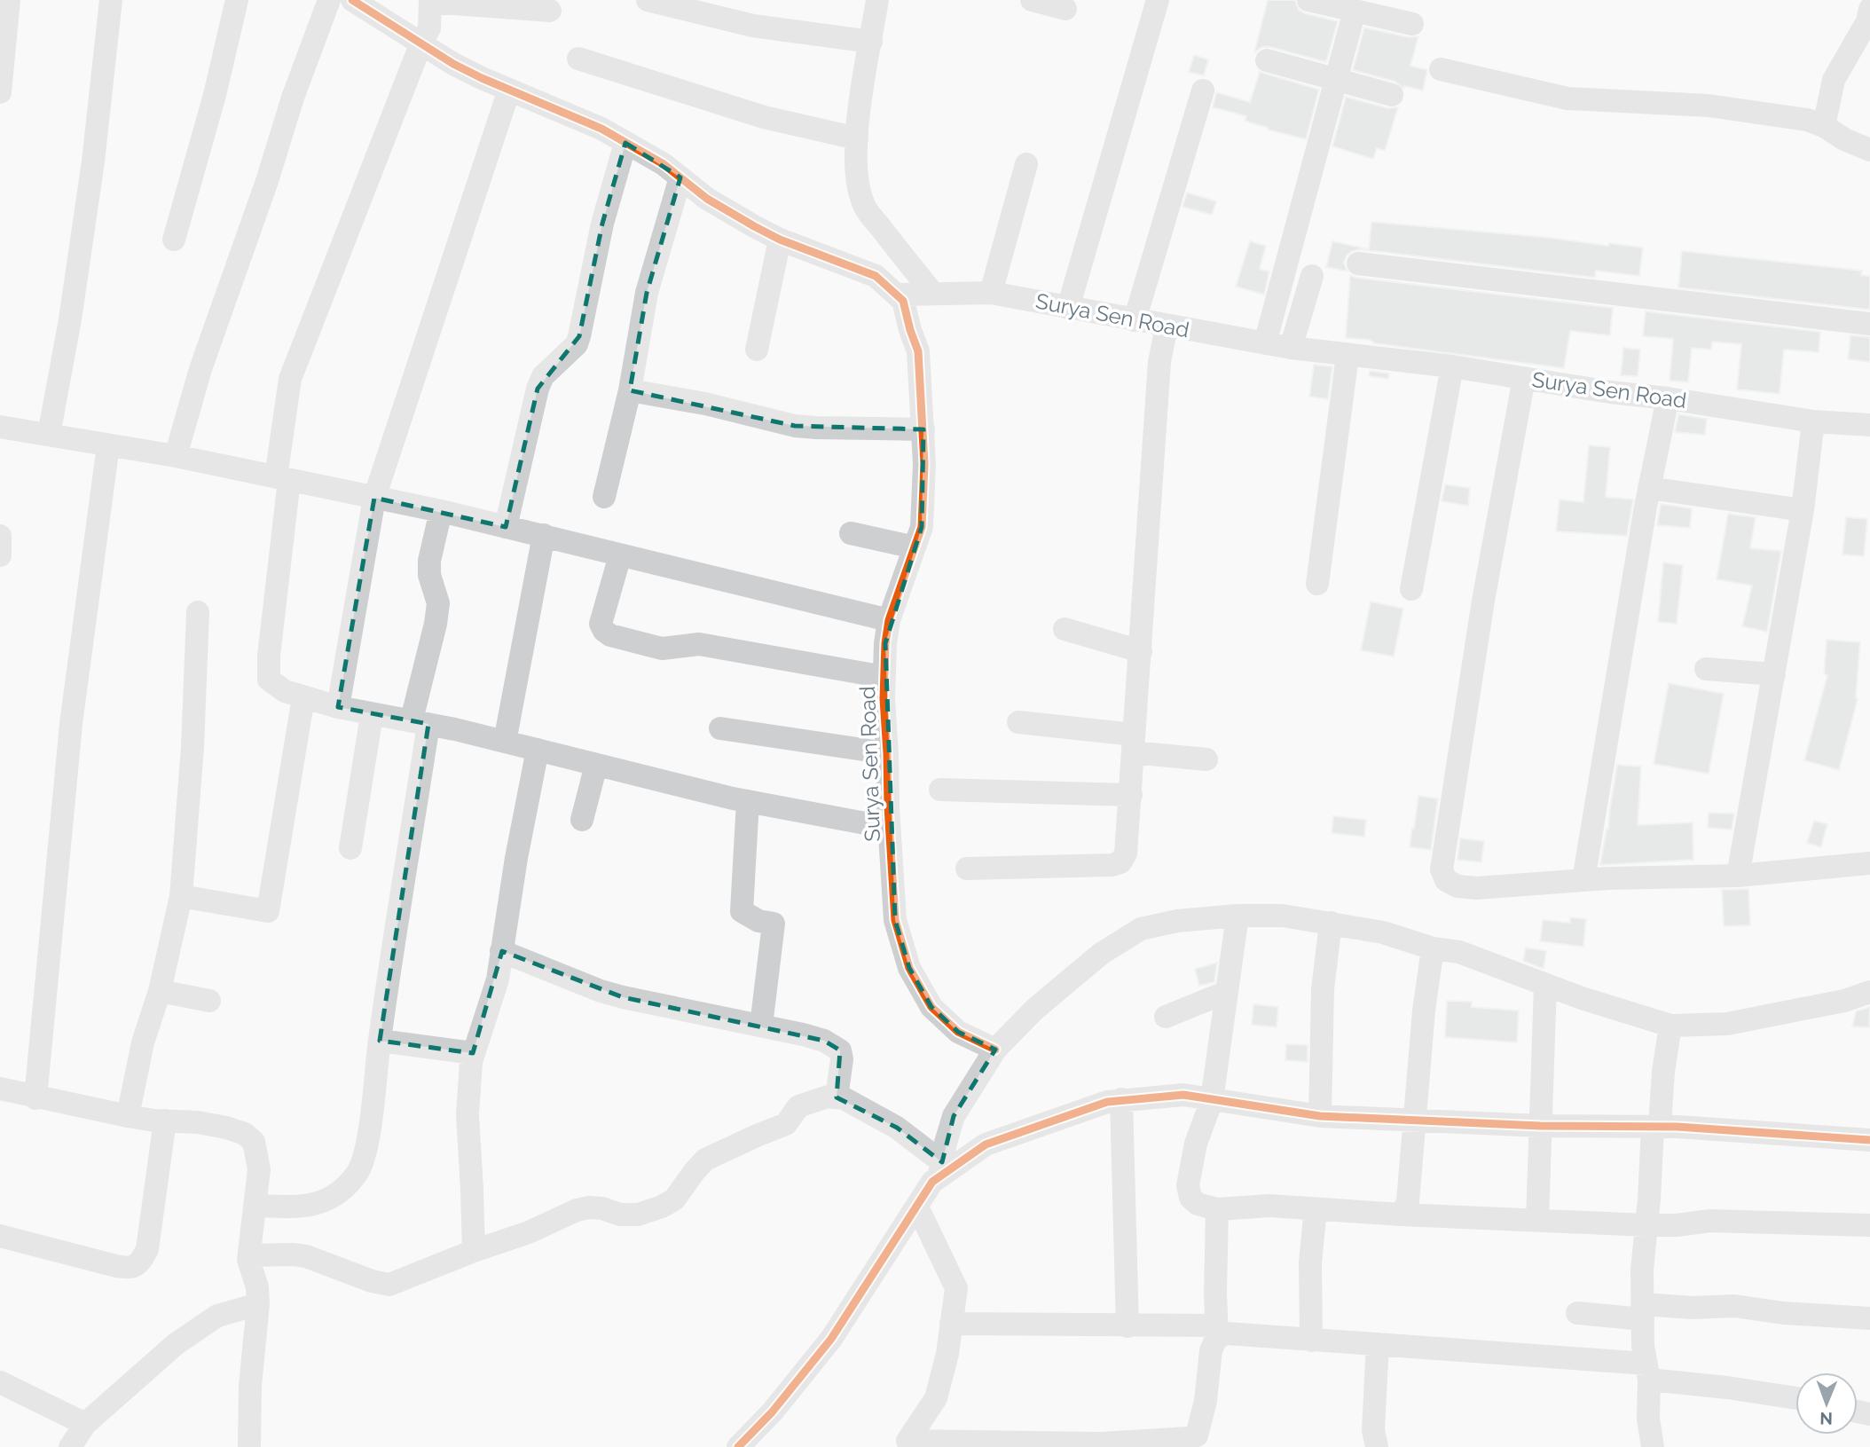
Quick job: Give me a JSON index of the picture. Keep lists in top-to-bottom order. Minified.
{"streets":{"street":["Surya Sen Road"]},"north":"bottom"}
